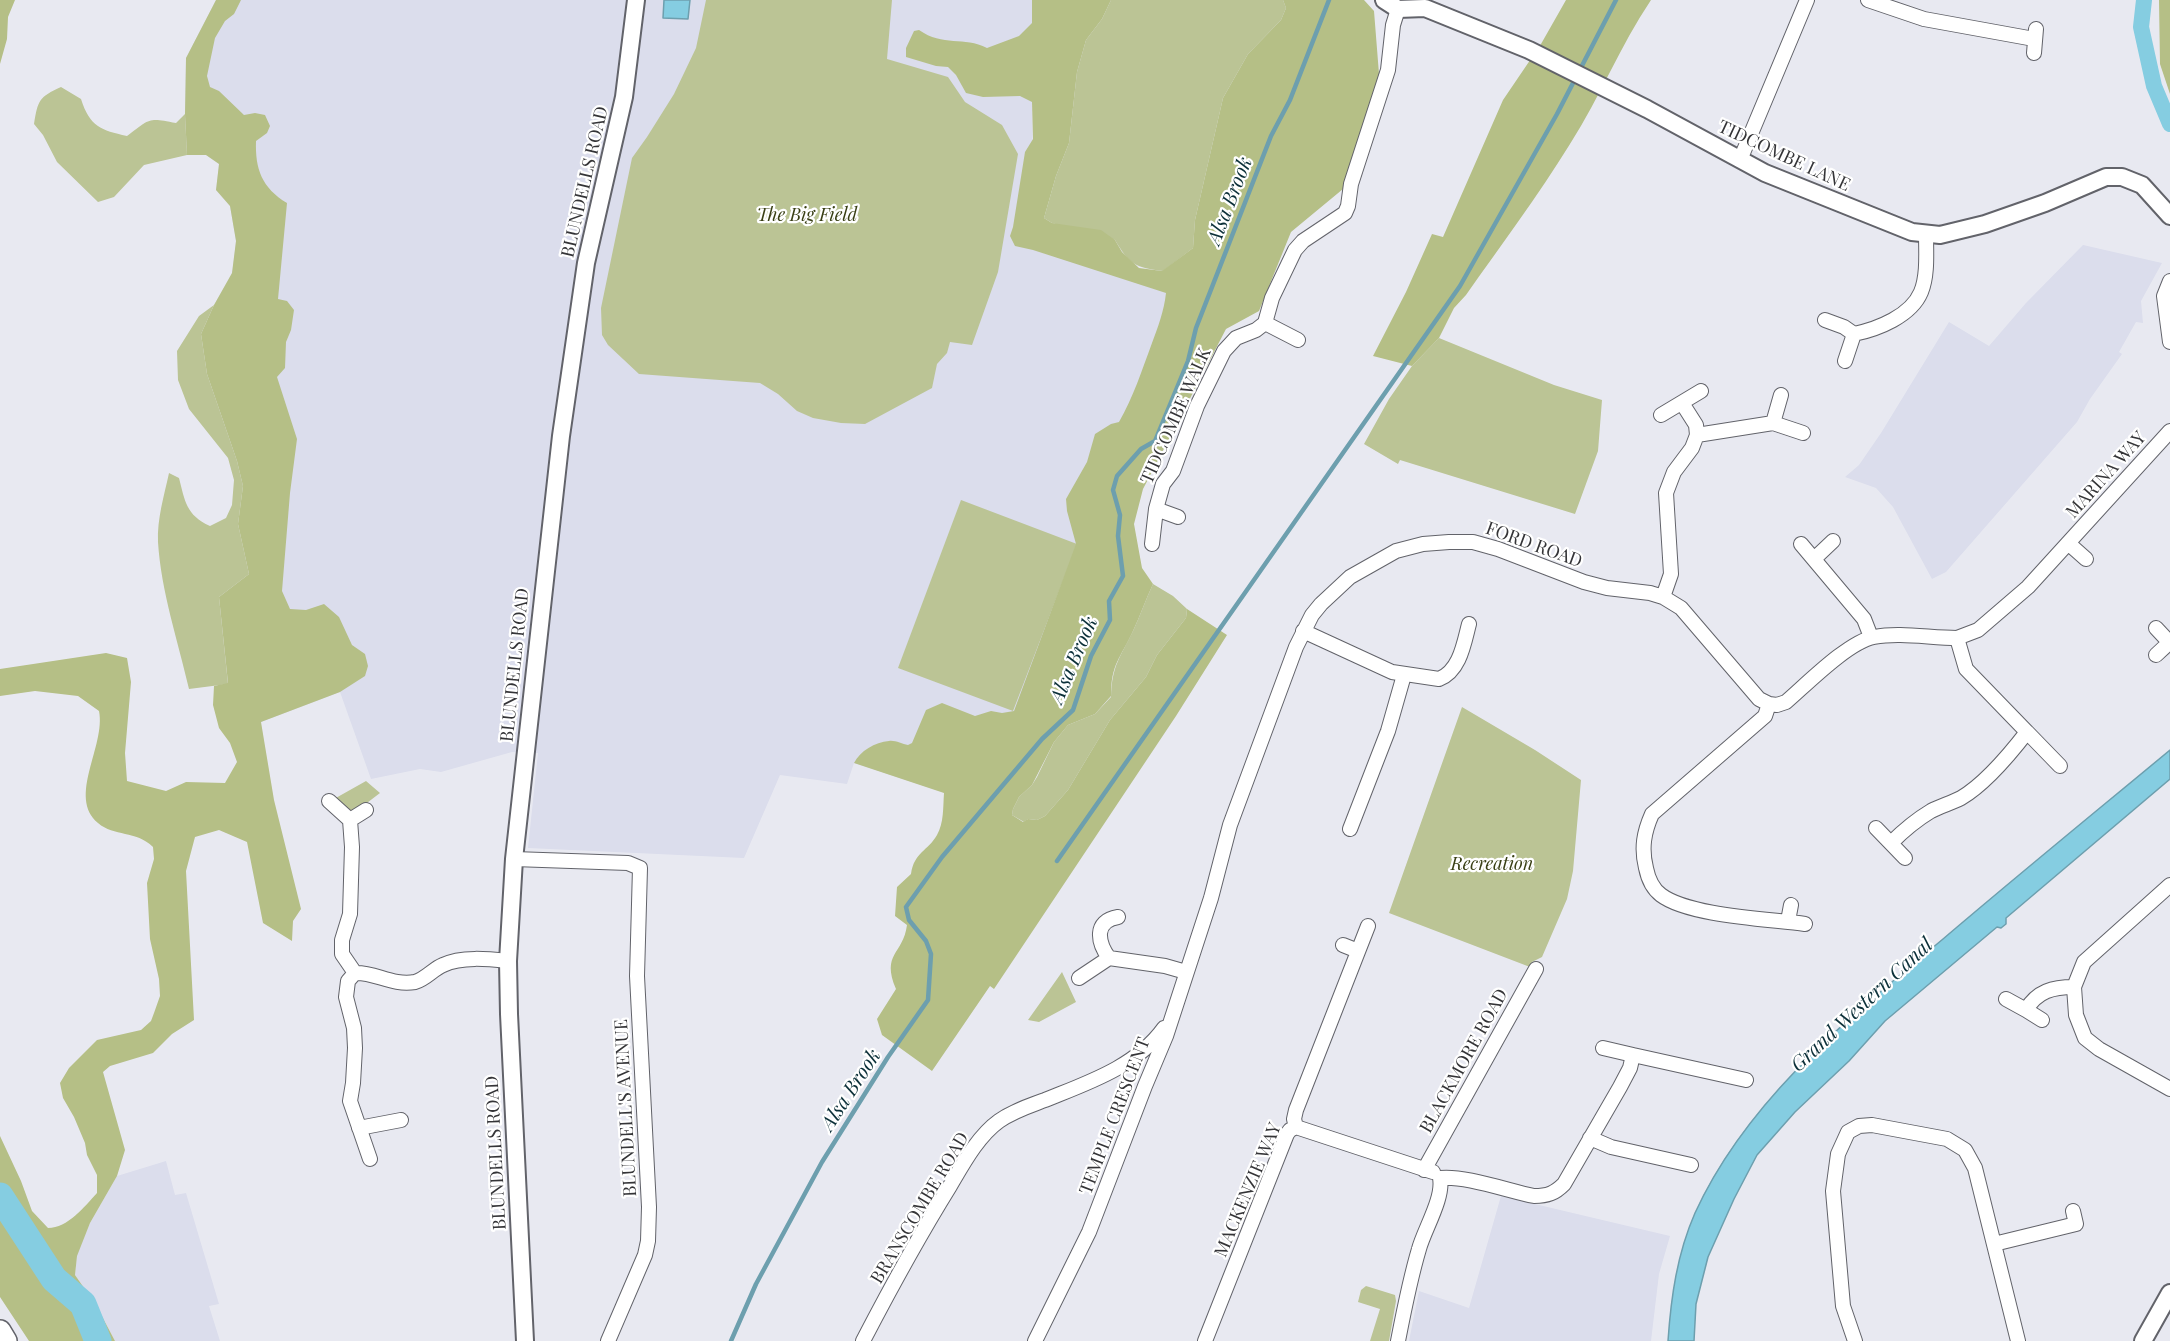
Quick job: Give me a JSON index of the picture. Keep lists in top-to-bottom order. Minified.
{"streets":{"street":["TIDCOMBE LANE","BLUNDELLS ROAD","TIDCOMBE WALK","MARINA WAY","FORD ROAD","BLACKMORE ROAD","BLUNDELL'S AVENUE","TEMPLE CRESCENT","MACKENZIE WAY","BRANSCOMBE ROAD"]},"crossings":[["BLUNDELLS ROAD","BLUNDELL'S AVENUE"],["FORD ROAD","TEMPLE CRESCENT"],["TEMPLE CRESCENT","BRANSCOMBE ROAD"]],"water":["Alsa Brook","Grand Western Canal"],"parks":["The Big Field","Recreation"]}
